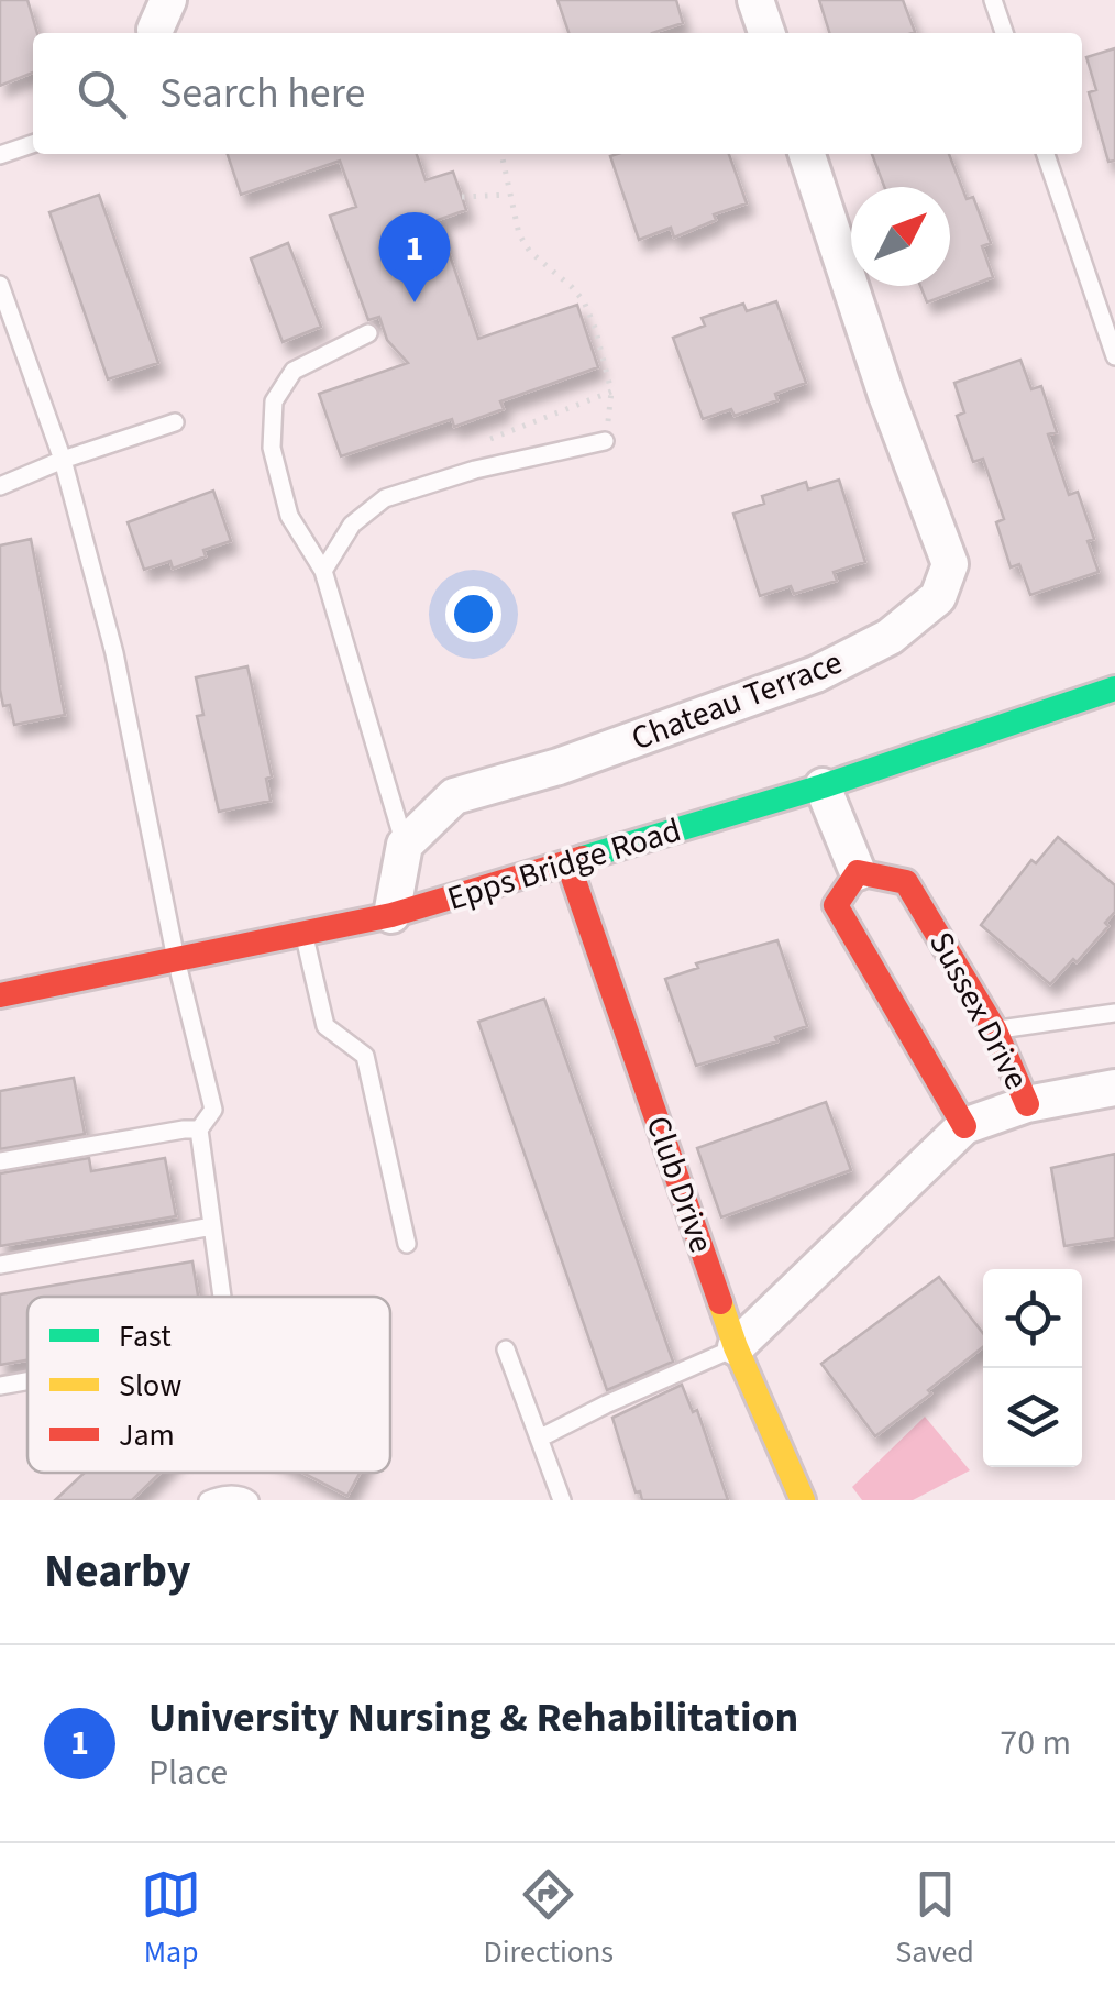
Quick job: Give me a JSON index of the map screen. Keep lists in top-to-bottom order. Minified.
{"streets":{"street":["Chateau Terrace","Epps Bridge Road","Sussex Drive","Club Drive"]},"crossings":[["Epps Bridge Road","Club Drive"]],"legend":["Fast","Slow","Jam"],"north":"top right","page":{"search":"Search here","pins":"1","heading":"Nearby","list":[{"mark":"1","name":"University Nursing & Rehabilitation","note":"Place","value":"70 m"}],"nav":["Map","Directions","Saved"]}}
